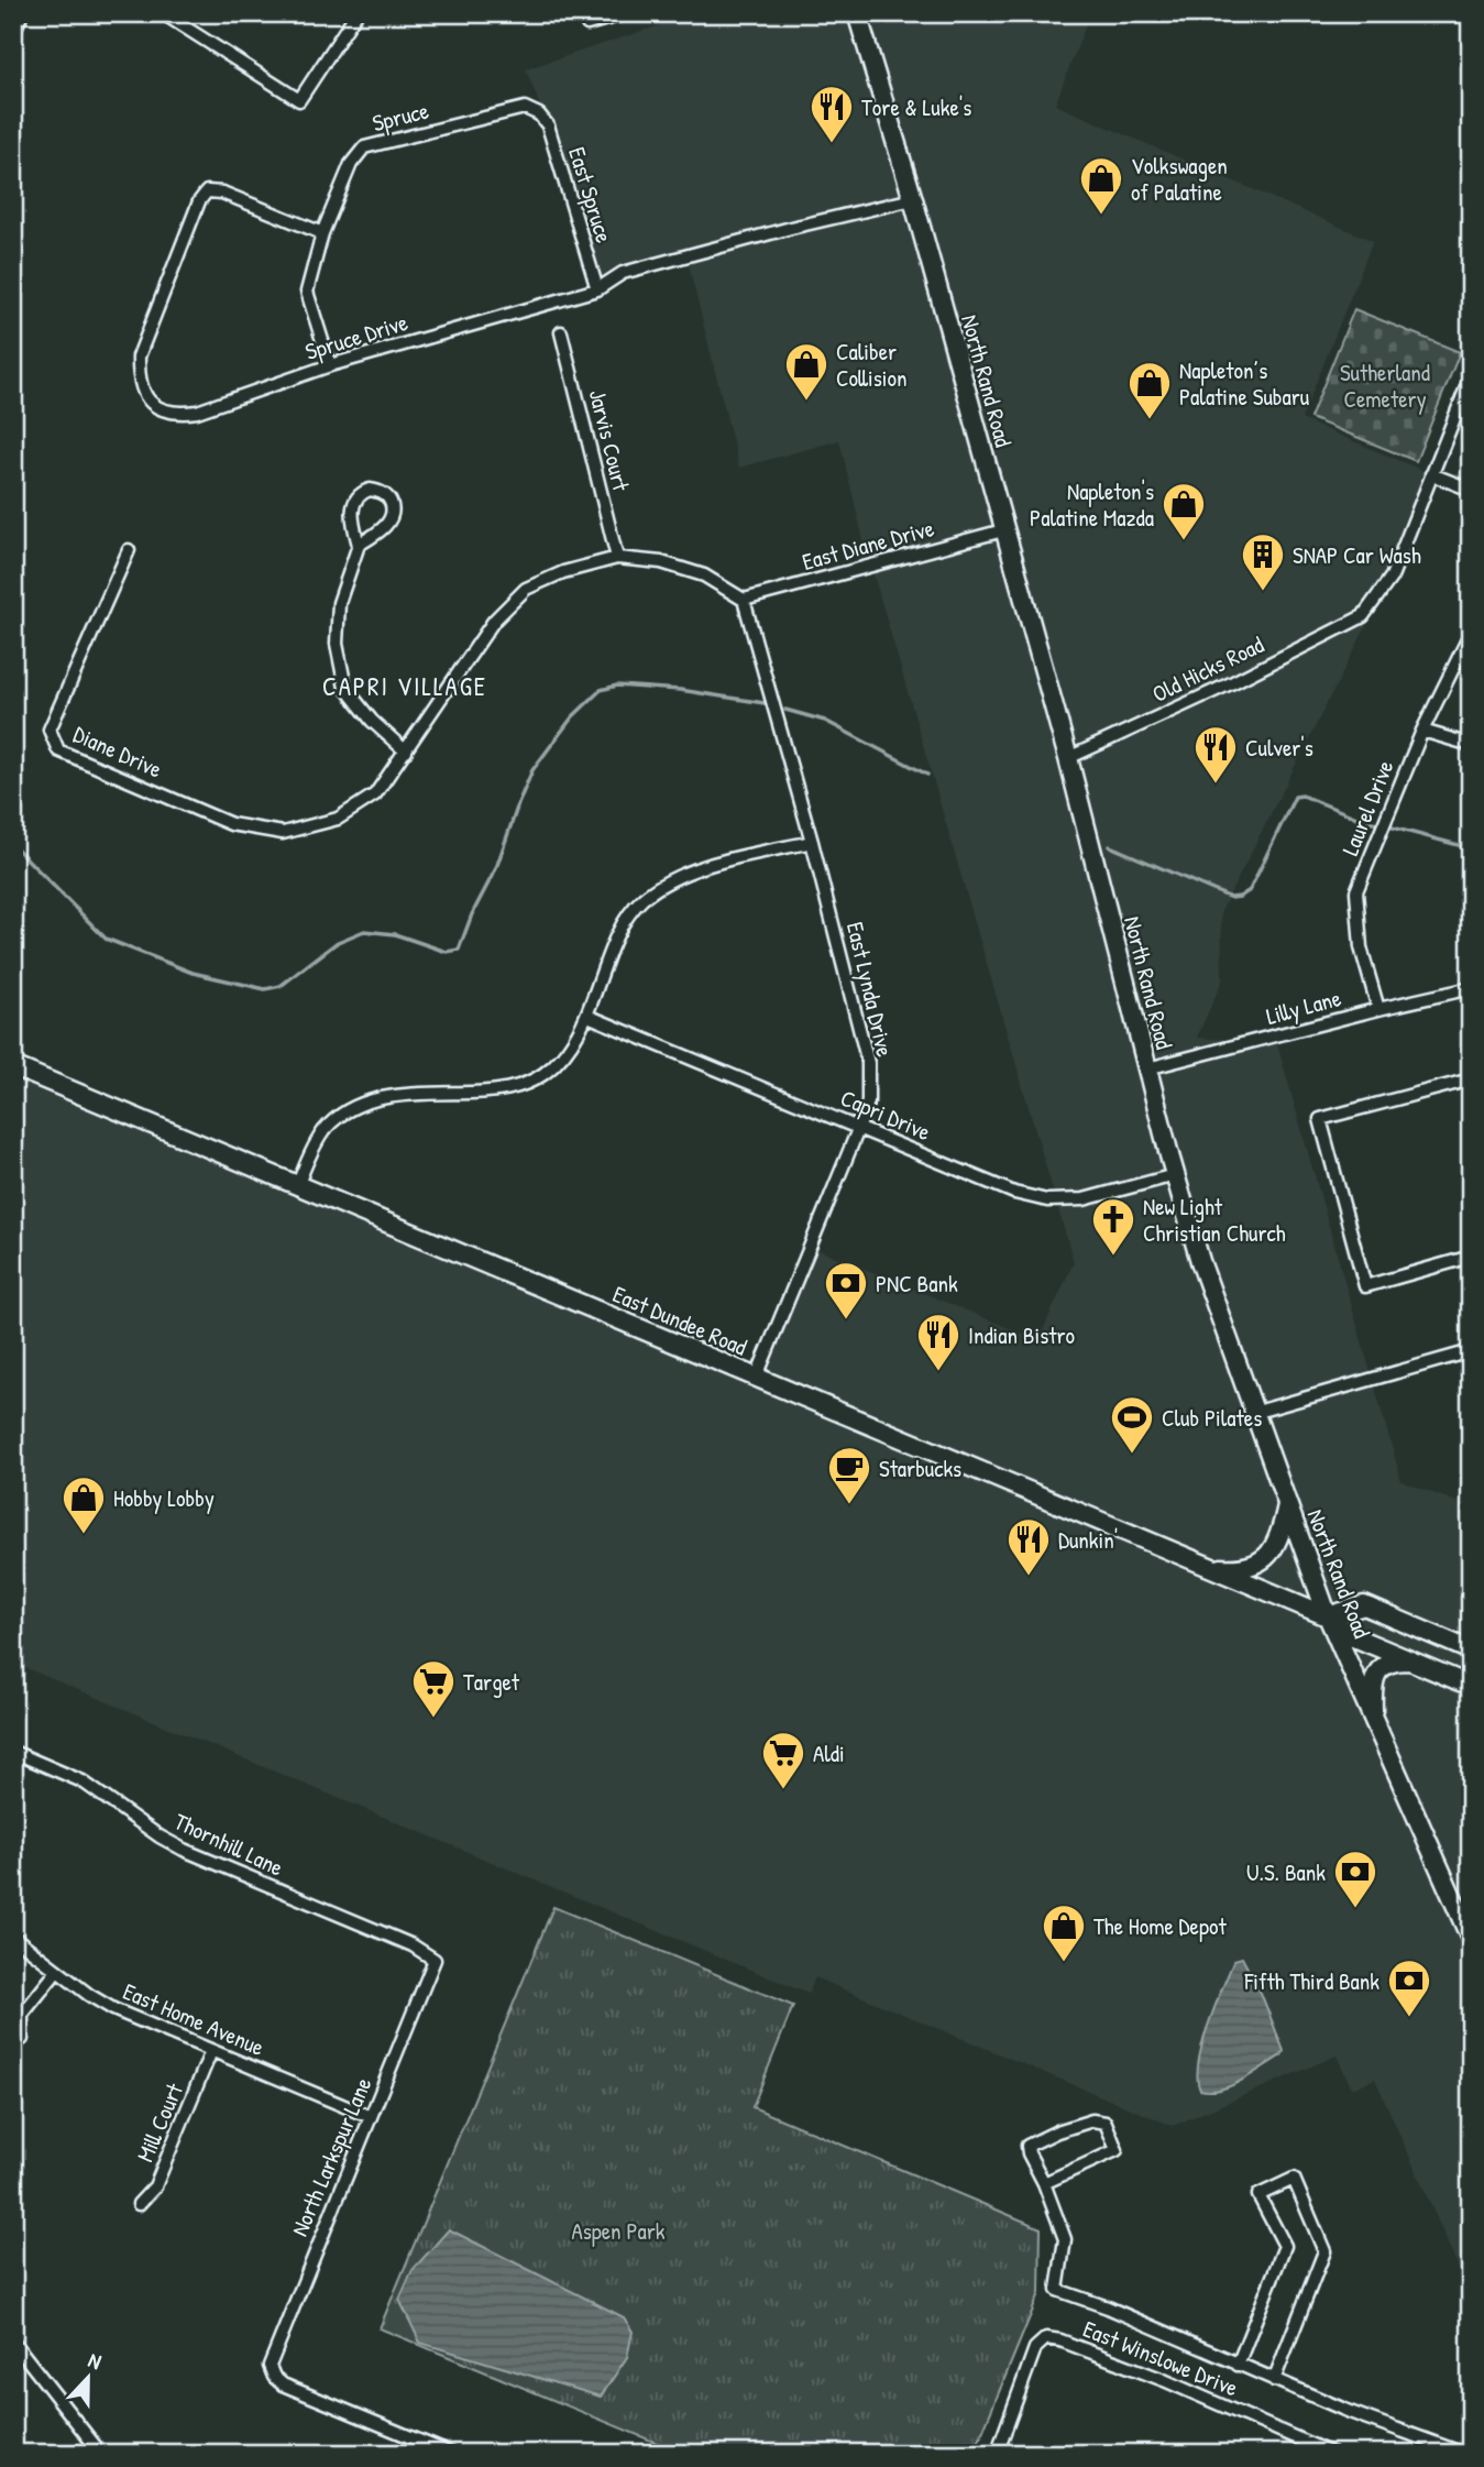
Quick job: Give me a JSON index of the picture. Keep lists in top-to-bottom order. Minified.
{"streets":{"main road":["North Rand Road","East Dundee Road"],"street":["Spruce","East Spruce","Spruce Drive","Jarvis Court","East Diane Drive","Old Hicks Road","Diane Drive","Laurel Drive","East Lynda Drive","Lilly Lane","Capri Drive","Thornhill Lane","East Home Avenue","Mill Court","North Larkspur Lane","East Winslowe Drive"]},"crossings":[["Spruce","East Spruce"],["Spruce","Spruce Drive"],["East Spruce","Spruce Drive"],["Spruce Drive","North Rand Road"],["North Rand Road","East Diane Drive"],["North Rand Road","Old Hicks Road"],["North Rand Road","Lilly Lane"],["North Rand Road","Capri Drive"],["North Rand Road","East Dundee Road"],["East Diane Drive","East Lynda Drive"],["Laurel Drive","Lilly Lane"],["East Lynda Drive","Capri Drive"],["East Lynda Drive","East Dundee Road"],["Thornhill Lane","North Larkspur Lane"],["East Home Avenue","Mill Court"],["East Home Avenue","North Larkspur Lane"]],"districts":["CAPRI VILLAGE"],"parks":["Sutherland Cemetery","Aspen Park"],"places":{"restaurant":["Tore & Luke's","Culver's","Indian Bistro","Dunkin'"],"shop":["Volkswagen of Palatine","Caliber Collision","Napleton’s Palatine Subaru","Napleton's Palatine Mazda","Hobby Lobby","The Home Depot"],"building":["SNAP Car Wash"],"church":["New Light Christian Church"],"bank":["PNC Bank","U.S. Bank","Fifth Third Bank"],"sports":["Club Pilates"],"cafe":["Starbucks"],"supermarket":["Target","Aldi"]},"north":"top"}
